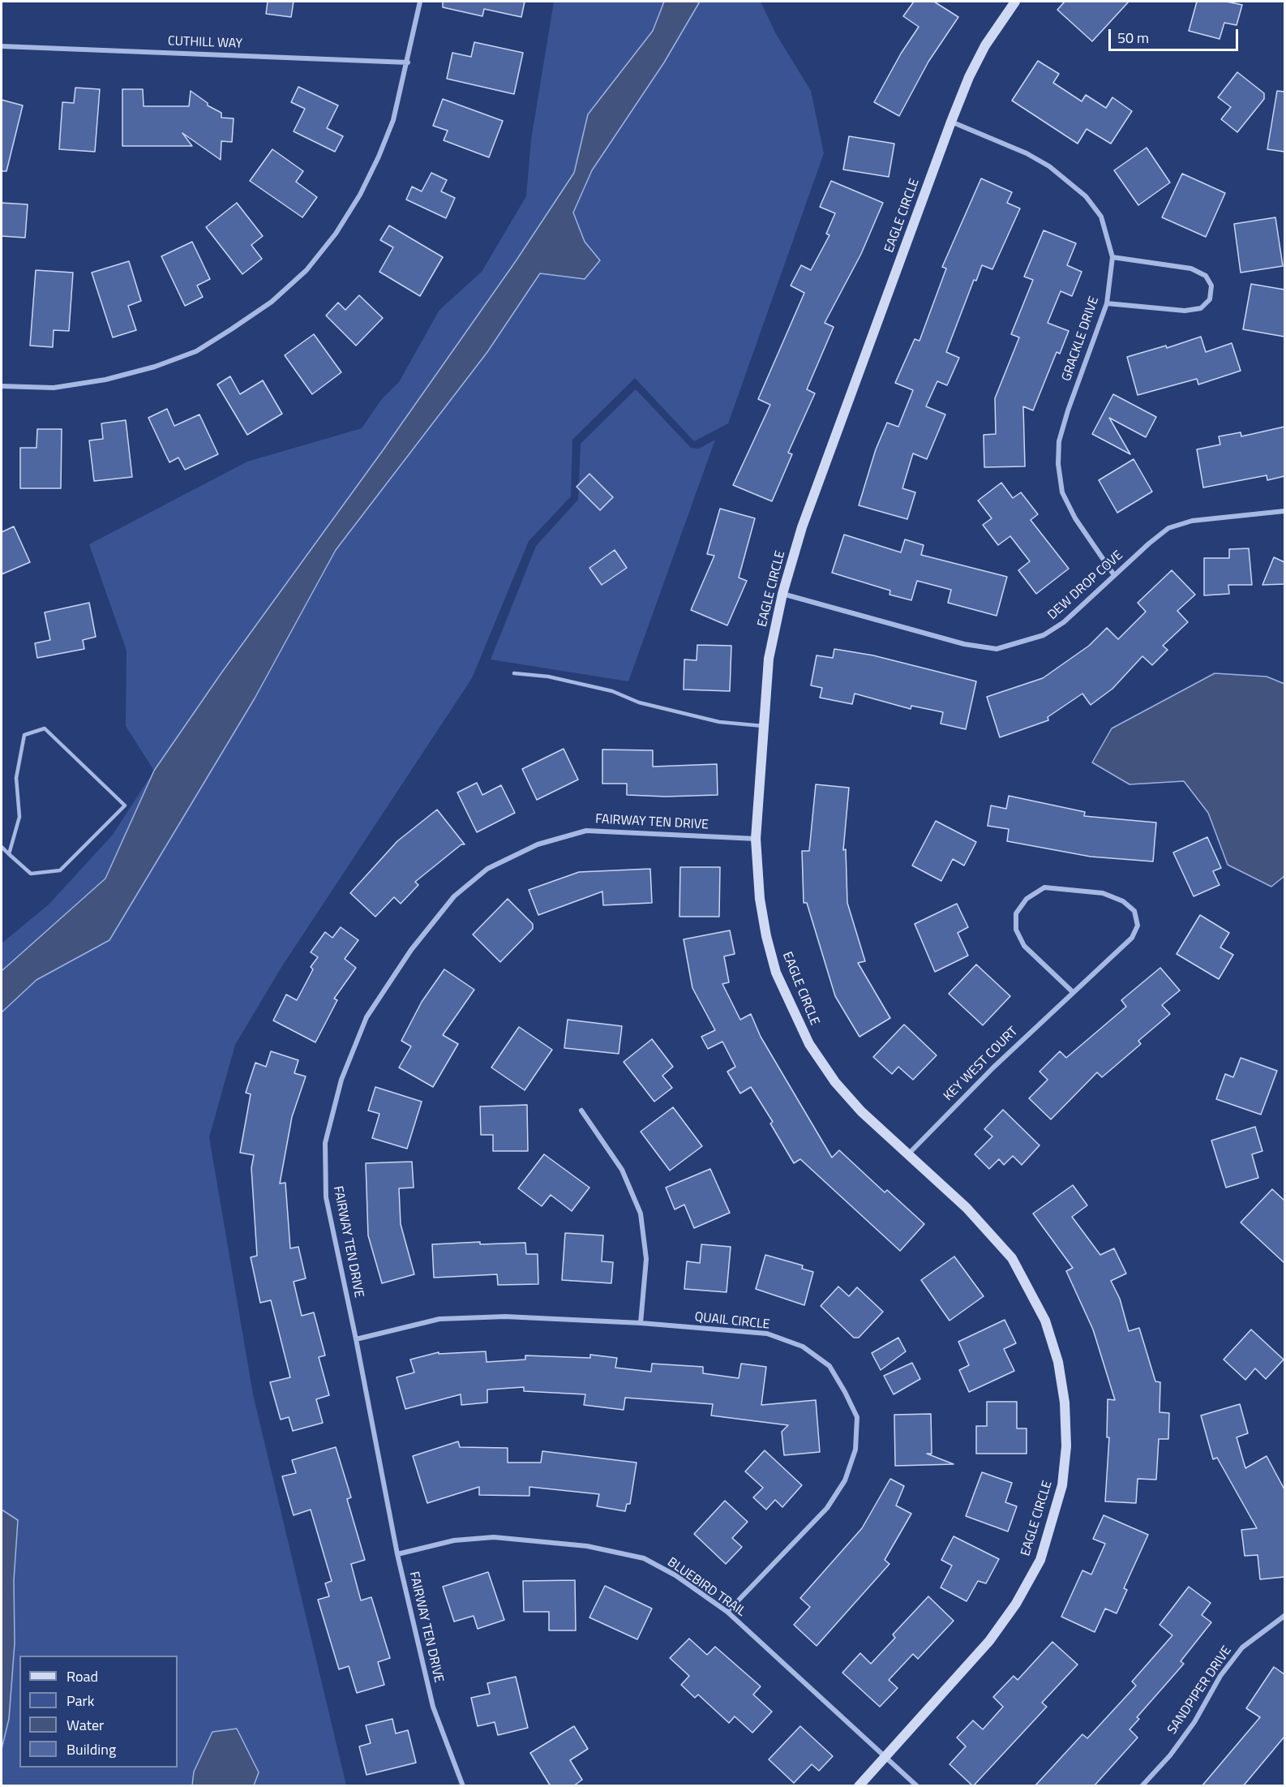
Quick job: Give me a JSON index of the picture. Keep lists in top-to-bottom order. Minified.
{"streets":{"street":["CUTHILL WAY","EAGLE CIRCLE","GRACKLE DRIVE","DEW DROP COVE","FAIRWAY TEN DRIVE","KEY WEST COURT","QUAIL CIRCLE","BLUEBIRD TRAIL","SANDPIPER DRIVE"]},"crossings":[["EAGLE CIRCLE","GRACKLE DRIVE"],["EAGLE CIRCLE","DEW DROP COVE"],["EAGLE CIRCLE","FAIRWAY TEN DRIVE"],["EAGLE CIRCLE","KEY WEST COURT"],["EAGLE CIRCLE","BLUEBIRD TRAIL"],["GRACKLE DRIVE","DEW DROP COVE"],["FAIRWAY TEN DRIVE","QUAIL CIRCLE"],["FAIRWAY TEN DRIVE","BLUEBIRD TRAIL"],["QUAIL CIRCLE","BLUEBIRD TRAIL"]],"legend":["Road","Park","Water","Building"],"scale_bar":"50 m"}
